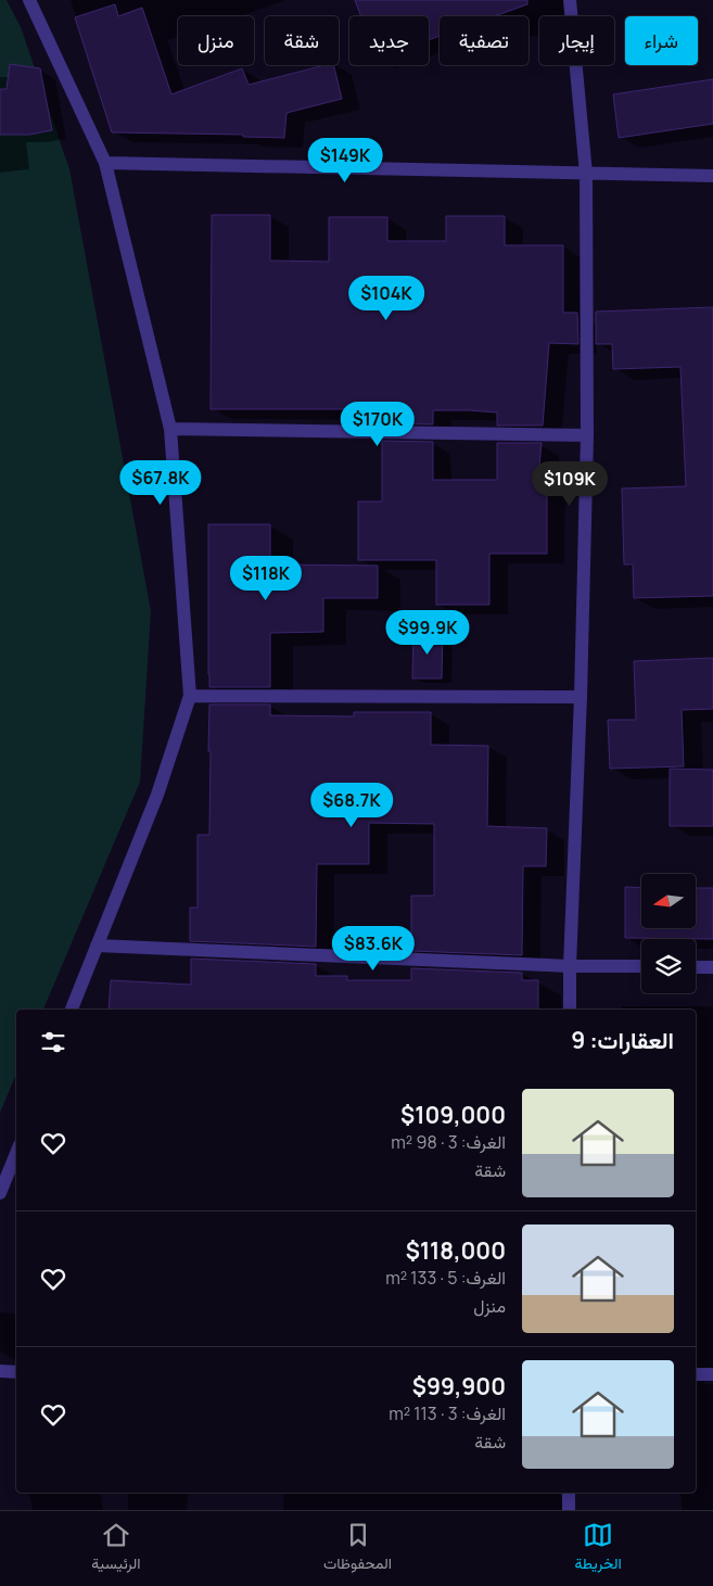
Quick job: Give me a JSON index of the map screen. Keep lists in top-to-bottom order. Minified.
{"north":"left","page":{"chip":["شراء","إيجار","تصفية","جديد","شقة","منزل"],"price":["$149K","$104K","$170K","$67.8K","$109K","$118K","$99.9K","$68.7K","$83.6K"],"heading":"العقارات: 9","list":[{"name":"$109,000","note":"الغرف: 3 · 98 m² · شقة"},{"name":"$118,000","note":"الغرف: 5 · 133 m² · منزل"},{"name":"$99,900","note":"الغرف: 3 · 113 m² · شقة"}],"tabs":["الخريطة","المحفوظات","الرئيسية"]}}
